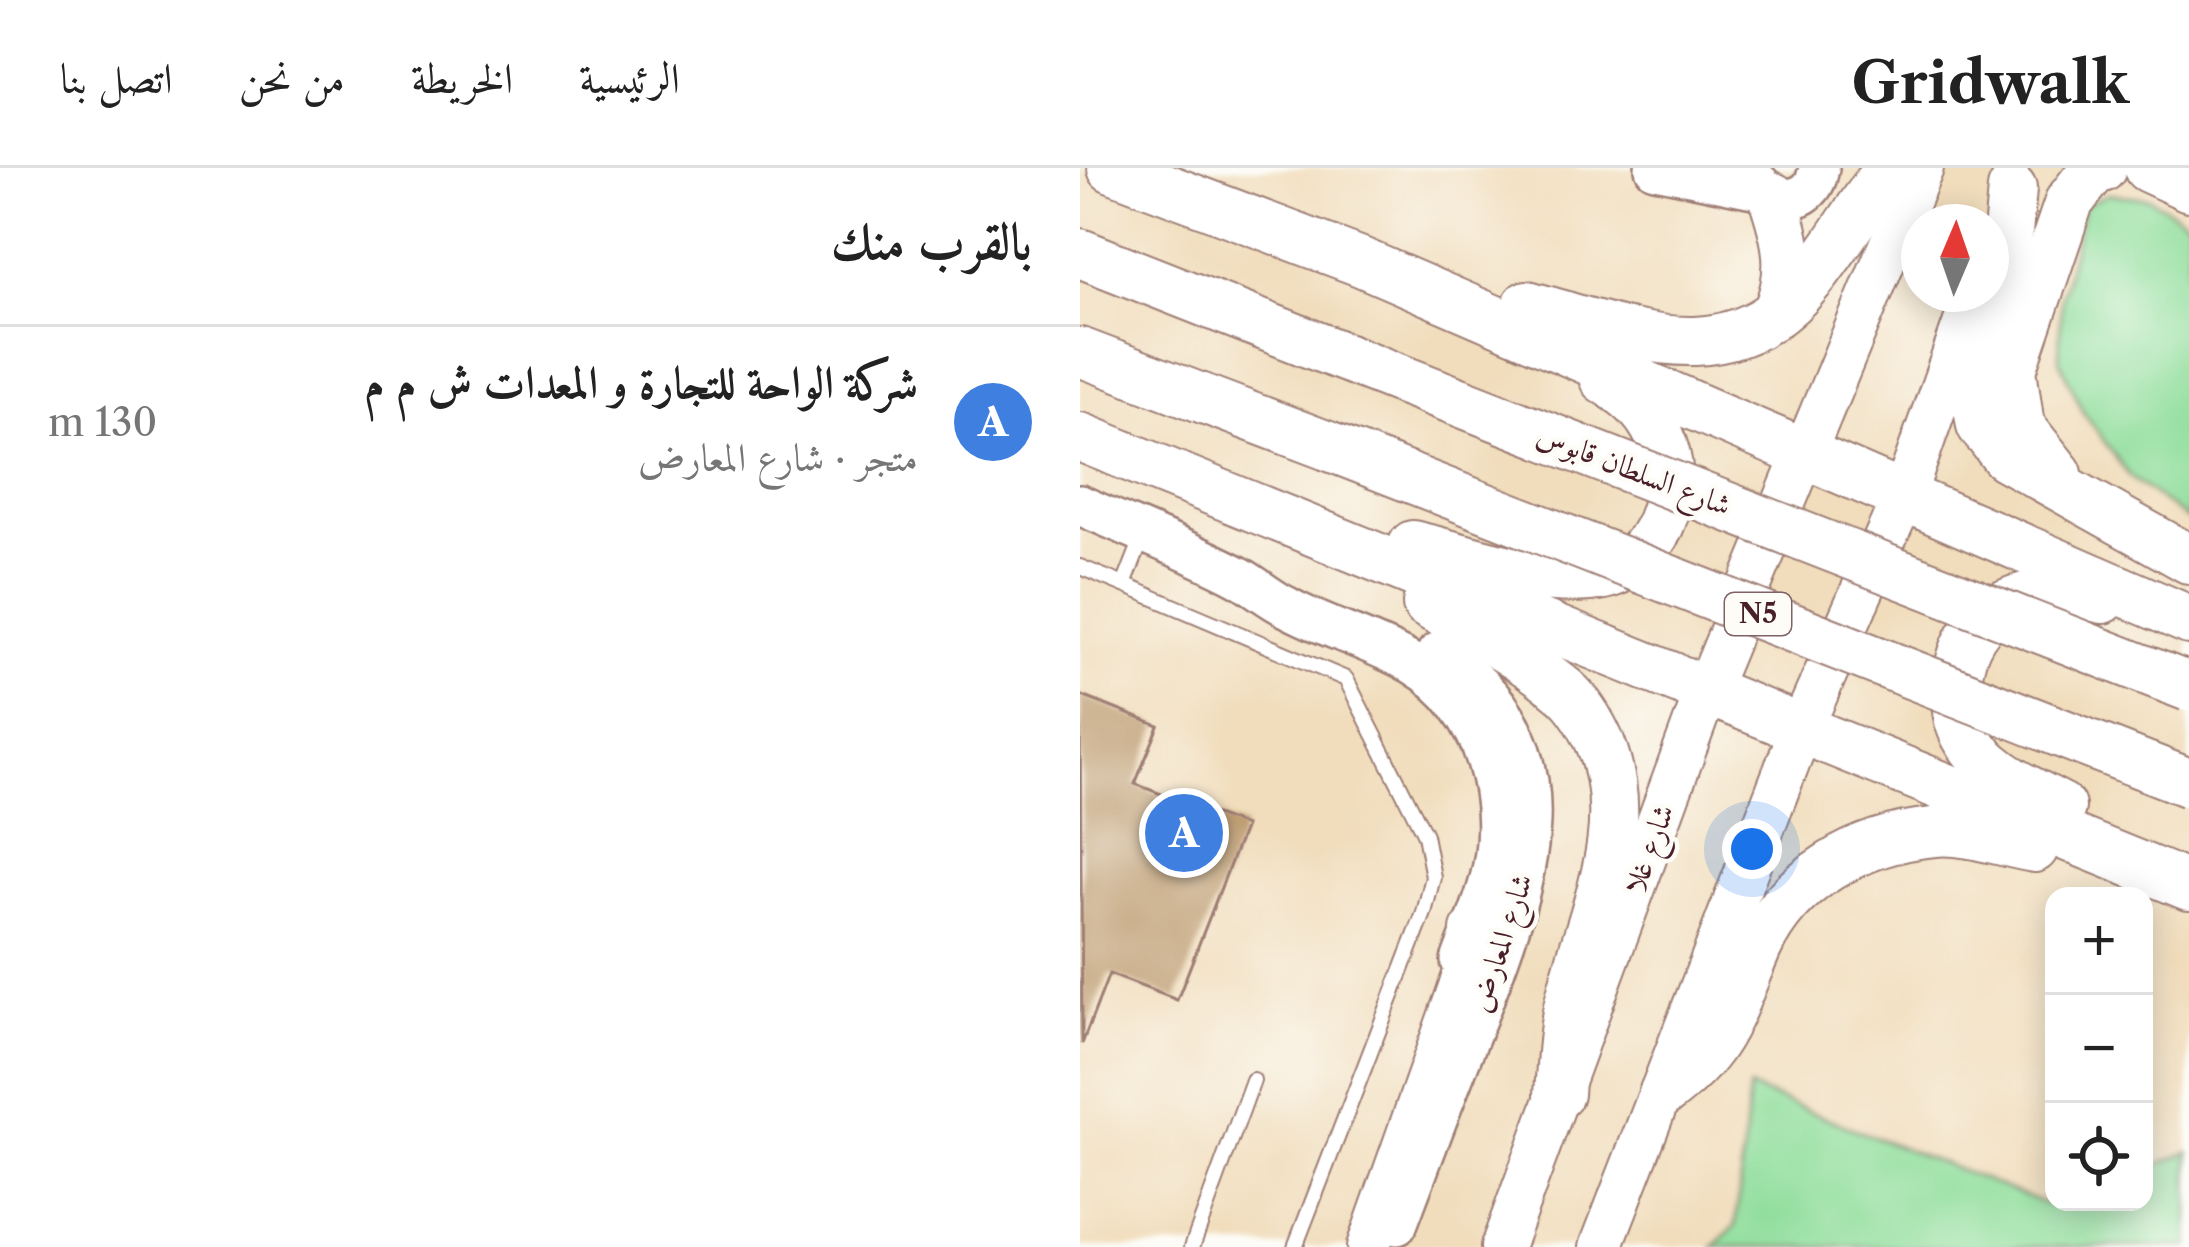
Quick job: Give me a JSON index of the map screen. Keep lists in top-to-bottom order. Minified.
{"streets":{"highway":["شارع السلطان قابوس","N5"],"main road":["شارع غلا","شارع المعارض"]},"north":"top","page":{"header":"Gridwalk","nav":["الرئيسية","الخريطة","من نحن","اتصل بنا"],"heading":"بالقرب منك","list":[{"mark":"A","name":"شركة الواحة للتجارة و المعدات ش م م","note":"متجر · شارع المعارض","value":"130 m"}],"pins":"A","map_buttons":["+","−"]}}
